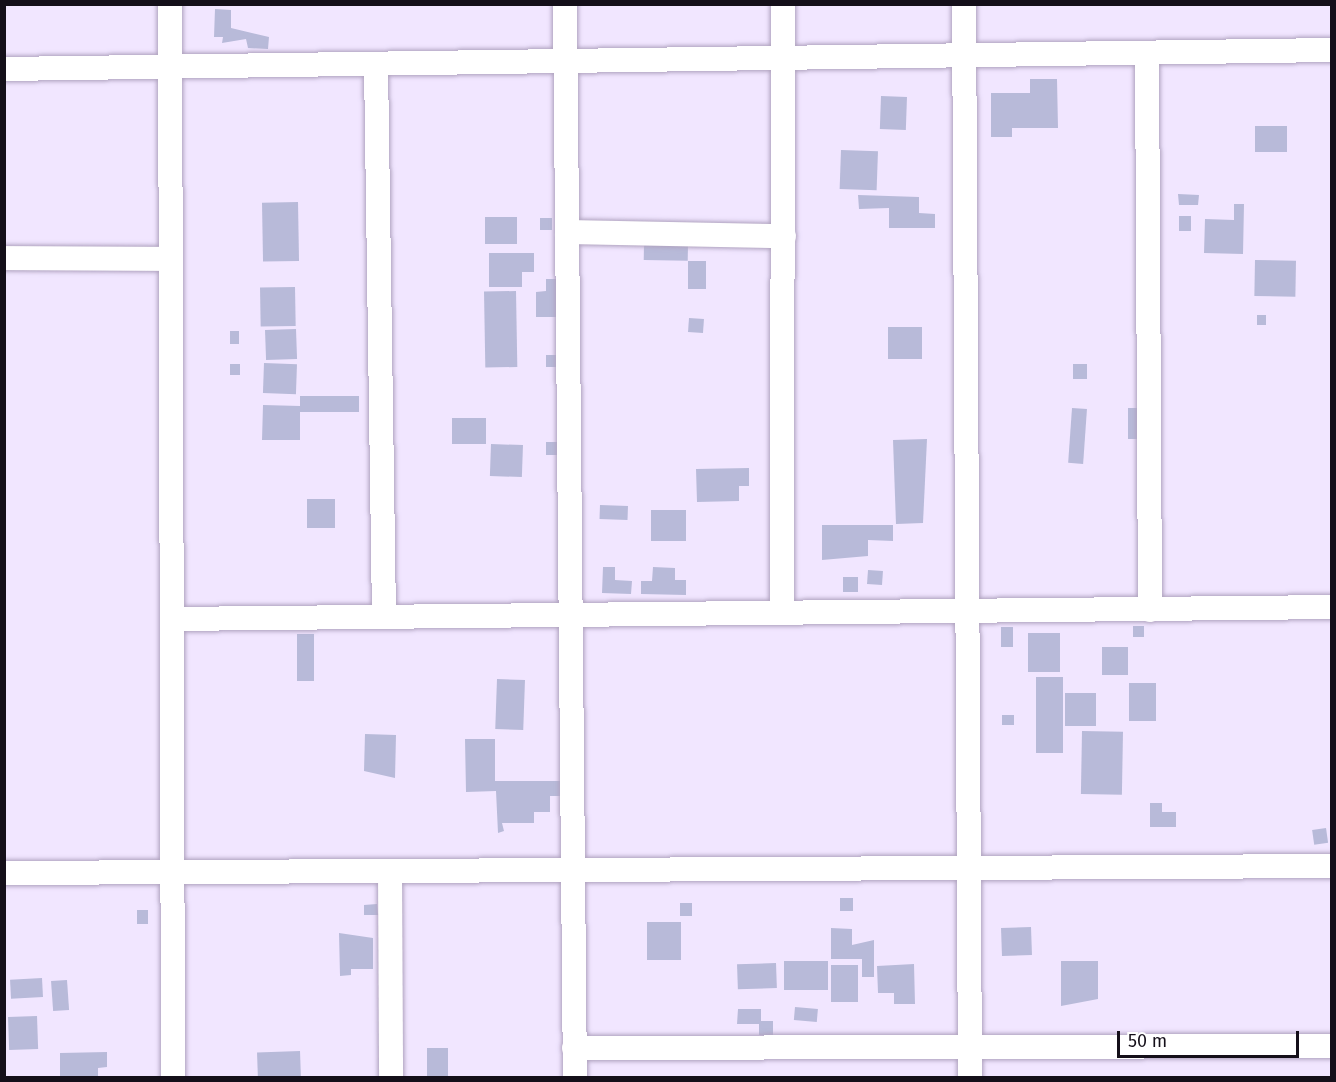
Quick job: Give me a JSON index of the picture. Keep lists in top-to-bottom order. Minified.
{"scale_bar":"50 m"}
